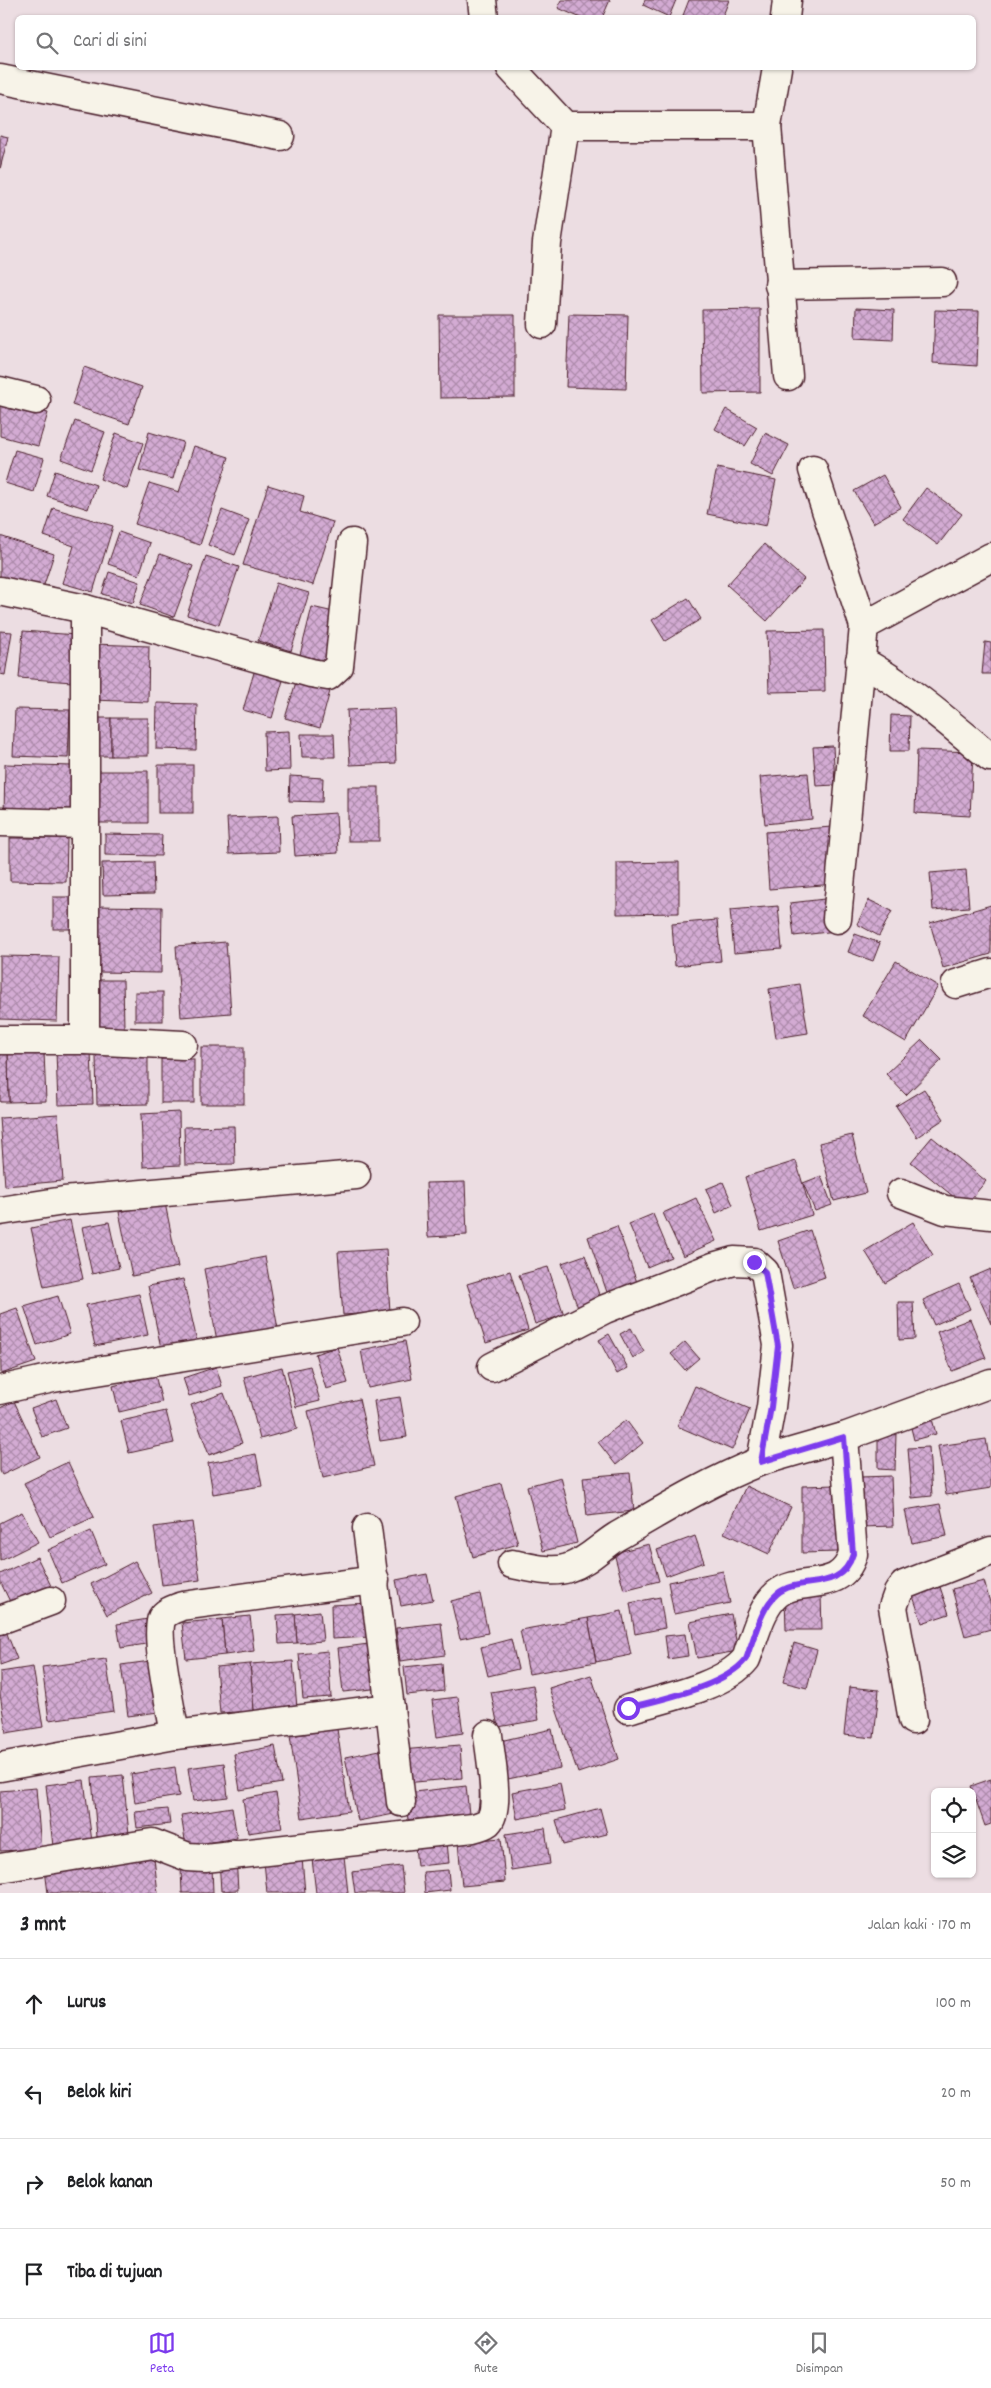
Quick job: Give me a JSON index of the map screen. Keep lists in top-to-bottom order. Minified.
{"page":{"search":"Cari di sini","heading":["3 mnt","Jalan kaki · 170 m"],"list":[["Lurus","100 m"],["Belok kiri","20 m"],["Belok kanan","50 m"],"Tiba di tujuan"],"nav":["Peta","Rute","Disimpan"]}}
